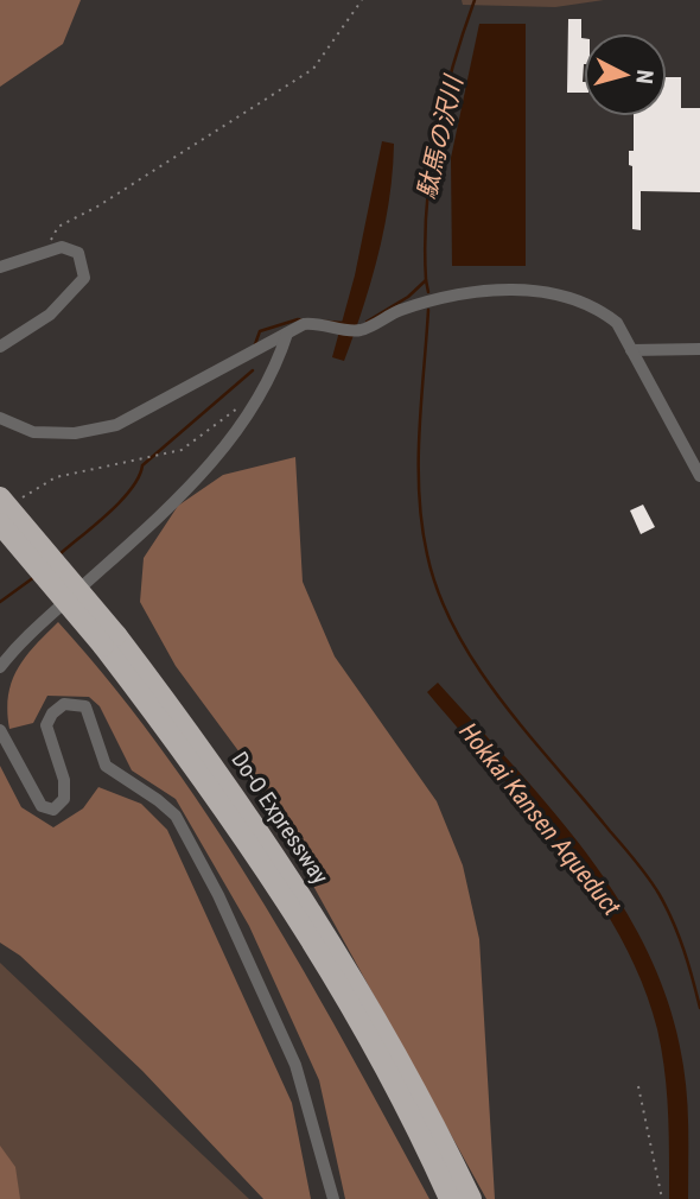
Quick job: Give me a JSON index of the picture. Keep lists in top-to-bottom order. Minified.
{"streets":{"highway":["Do-O Expressway"]},"water":["駄馬の沢川","Hokkai Kansen Aqueduct"],"north":"right"}
